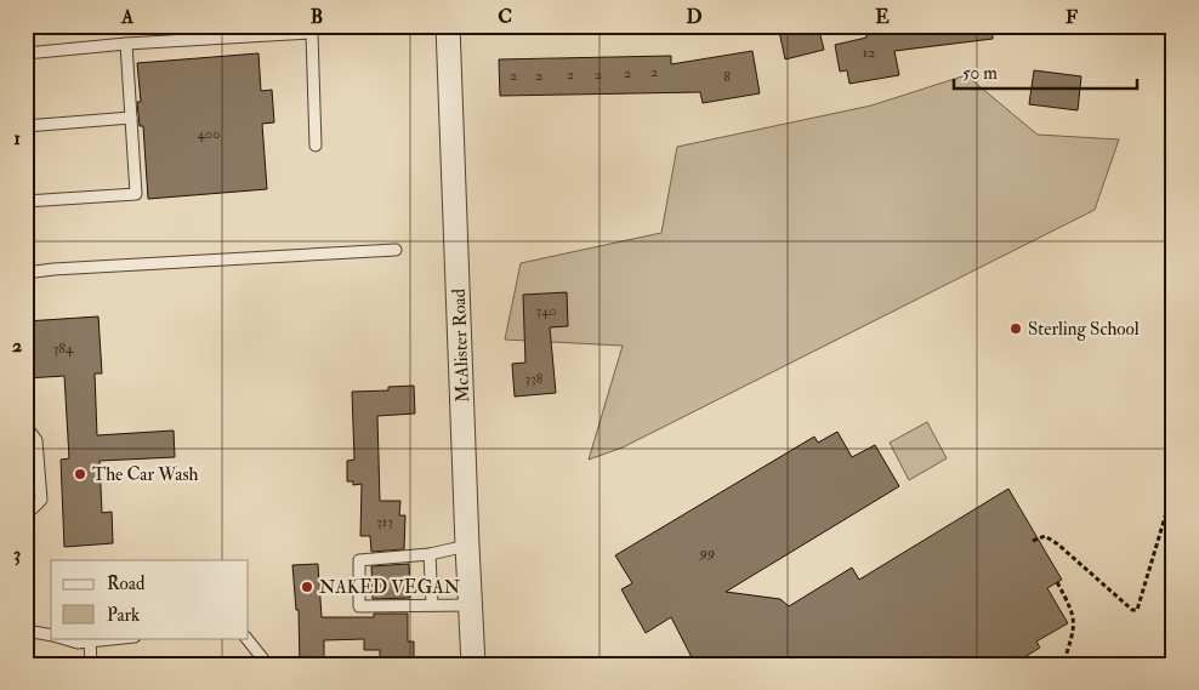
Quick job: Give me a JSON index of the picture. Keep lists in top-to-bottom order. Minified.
{"streets":{"street":["McAlister Road"]},"places":["Sterling School","The Car Wash","NAKED VEGAN"],"house_numbers":["12","2","2","2","2","2","2","8","400","340","384","338","313","99"],"legend":["Road","Park"],"scale_bar":"50 m","grid":{"columns":["A","B","C","D","E","F"],"rows":["1","2","3"]}}
